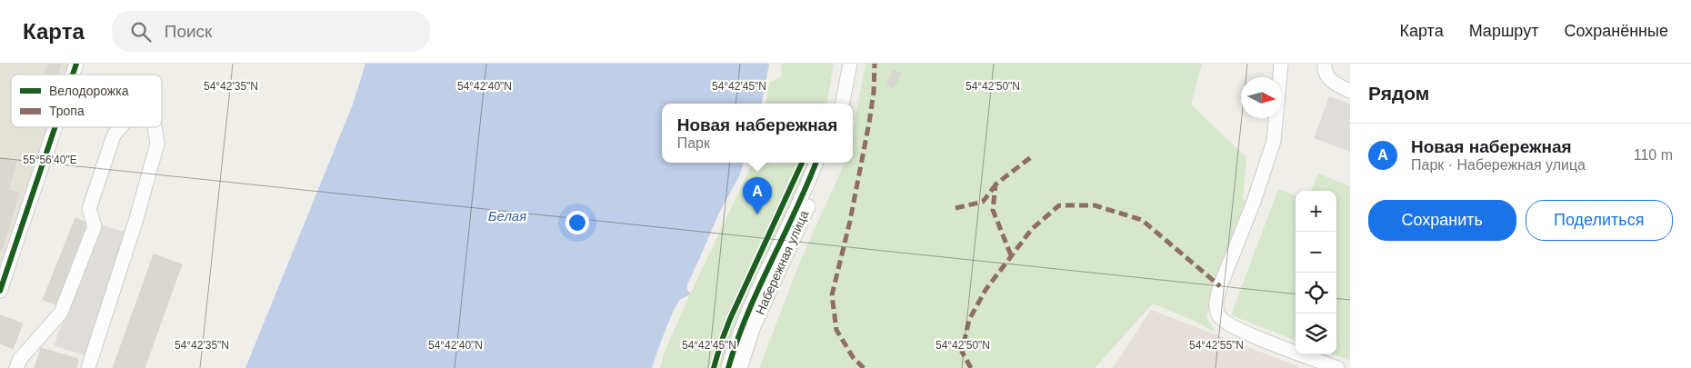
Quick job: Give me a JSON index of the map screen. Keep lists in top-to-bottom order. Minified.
{"streets":{"street":["Набережная улица"]},"water":["Белая"],"legend":["Велодорожка","Тропа"],"north":"right","page":{"header":"Карта","search":"Поиск","nav":["Карта","Маршрут","Сохранённые"],"heading":"Рядом","popup":["Новая набережная","Парк"],"list":[{"mark":"A","name":"Новая набережная","note":"Парк · Набережная улица","value":"110 m"}],"pins":"A","buttons":["Сохранить","Поделиться"],"map_buttons":["+","−"]},"coordinates":["54°42'35\"N","54°42'40\"N","54°42'45\"N","54°42'50\"N","55°56'40\"E","54°42'55\"N"]}
